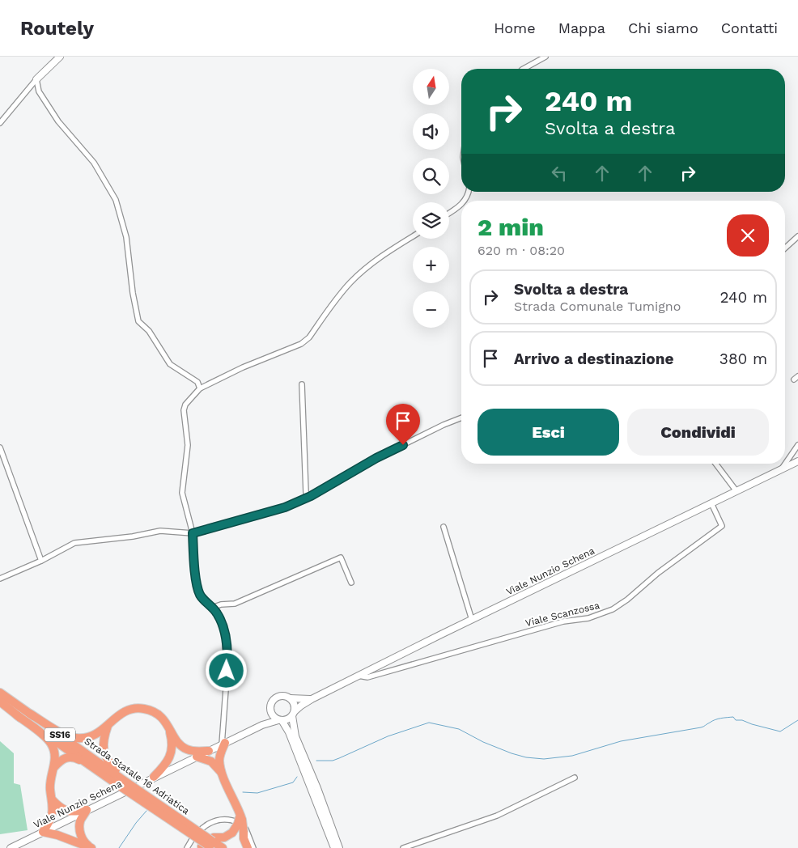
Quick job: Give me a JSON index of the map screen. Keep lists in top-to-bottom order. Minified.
{"streets":{"highway":["SS16","Strada Statale 16 Adriatica"],"street":["Viale Nunzio Schena","Viale Scanzossa"]},"crossings":[["Viale Nunzio Schena","Viale Scanzossa"]],"north":"top","page":{"header":"Routely","nav":["Home","Mappa","Chi siamo","Contatti"],"map_buttons":["+","−"],"turn":["240 m","Svolta a destra"],"heading":["2 min","620 m · 08:20"],"list":[{"name":"Svolta a destra","note":"Strada Comunale Tumigno","value":"240 m"},{"name":"Arrivo a destinazione","value":"380 m"}],"buttons":["Esci","Condividi"]}}
